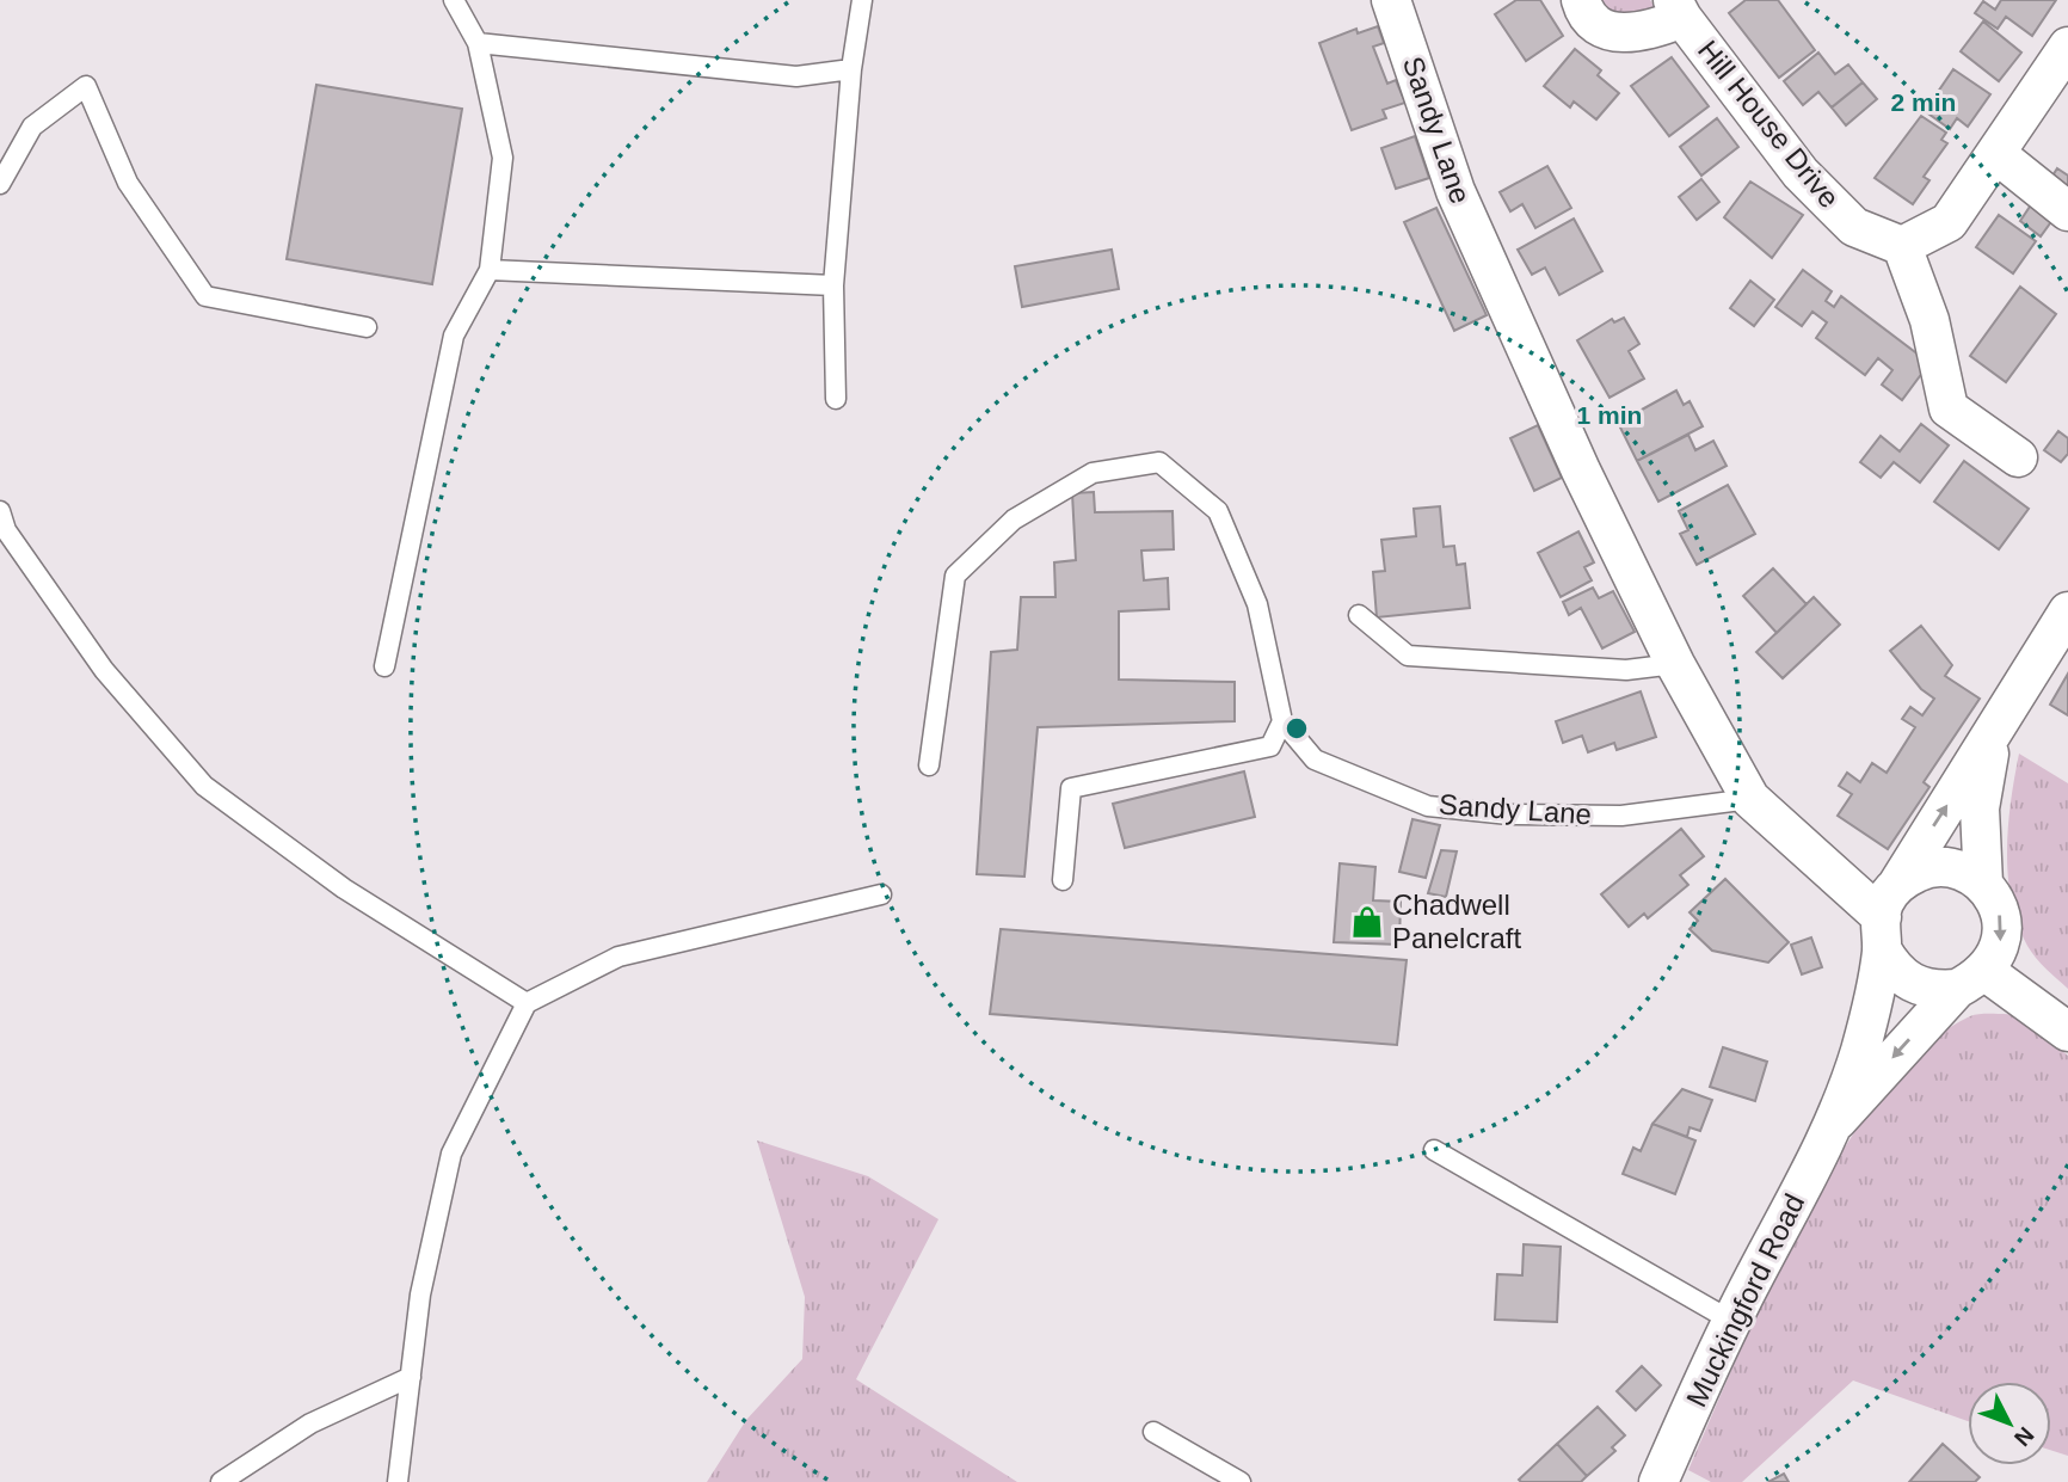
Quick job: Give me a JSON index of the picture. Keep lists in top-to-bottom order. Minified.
{"streets":{"street":["Hill House Drive","Sandy Lane","Muckingford Road"]},"crossings":[["Sandy Lane","Muckingford Road"]],"places":{"shop":["Chadwell Panelcraft"]},"north":"bottom right","rings":["2 min","1 min"]}
